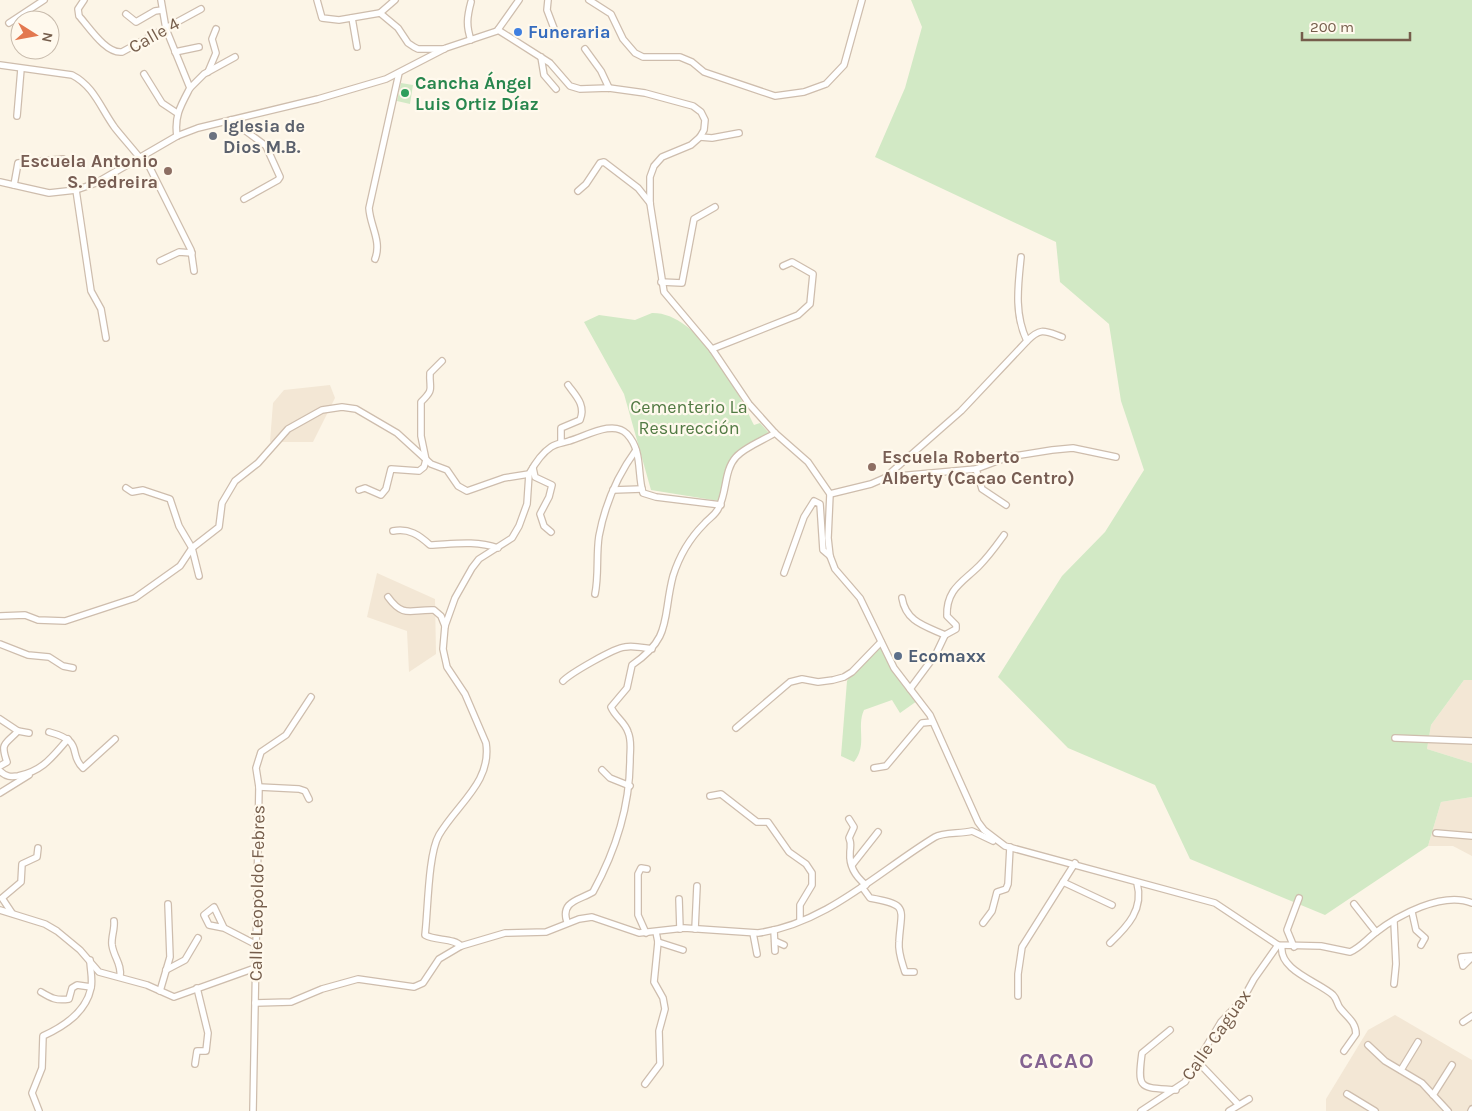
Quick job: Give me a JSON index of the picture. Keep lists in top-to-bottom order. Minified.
{"streets":{"street":["Calle 4","Calle Leopoldo Febres","Calle Caguax"]},"districts":["CACAO"],"parks":["Cementerio La Resurección"],"places":["Funeraria","Cancha Ángel Luis Ortiz Díaz","Iglesia de Dios M.B.","Escuela Antonio S. Pedreira","Escuela Roberto Alberty (Cacao Centro)","Ecomaxx"],"scale_bar":"200 m","north":"right"}
